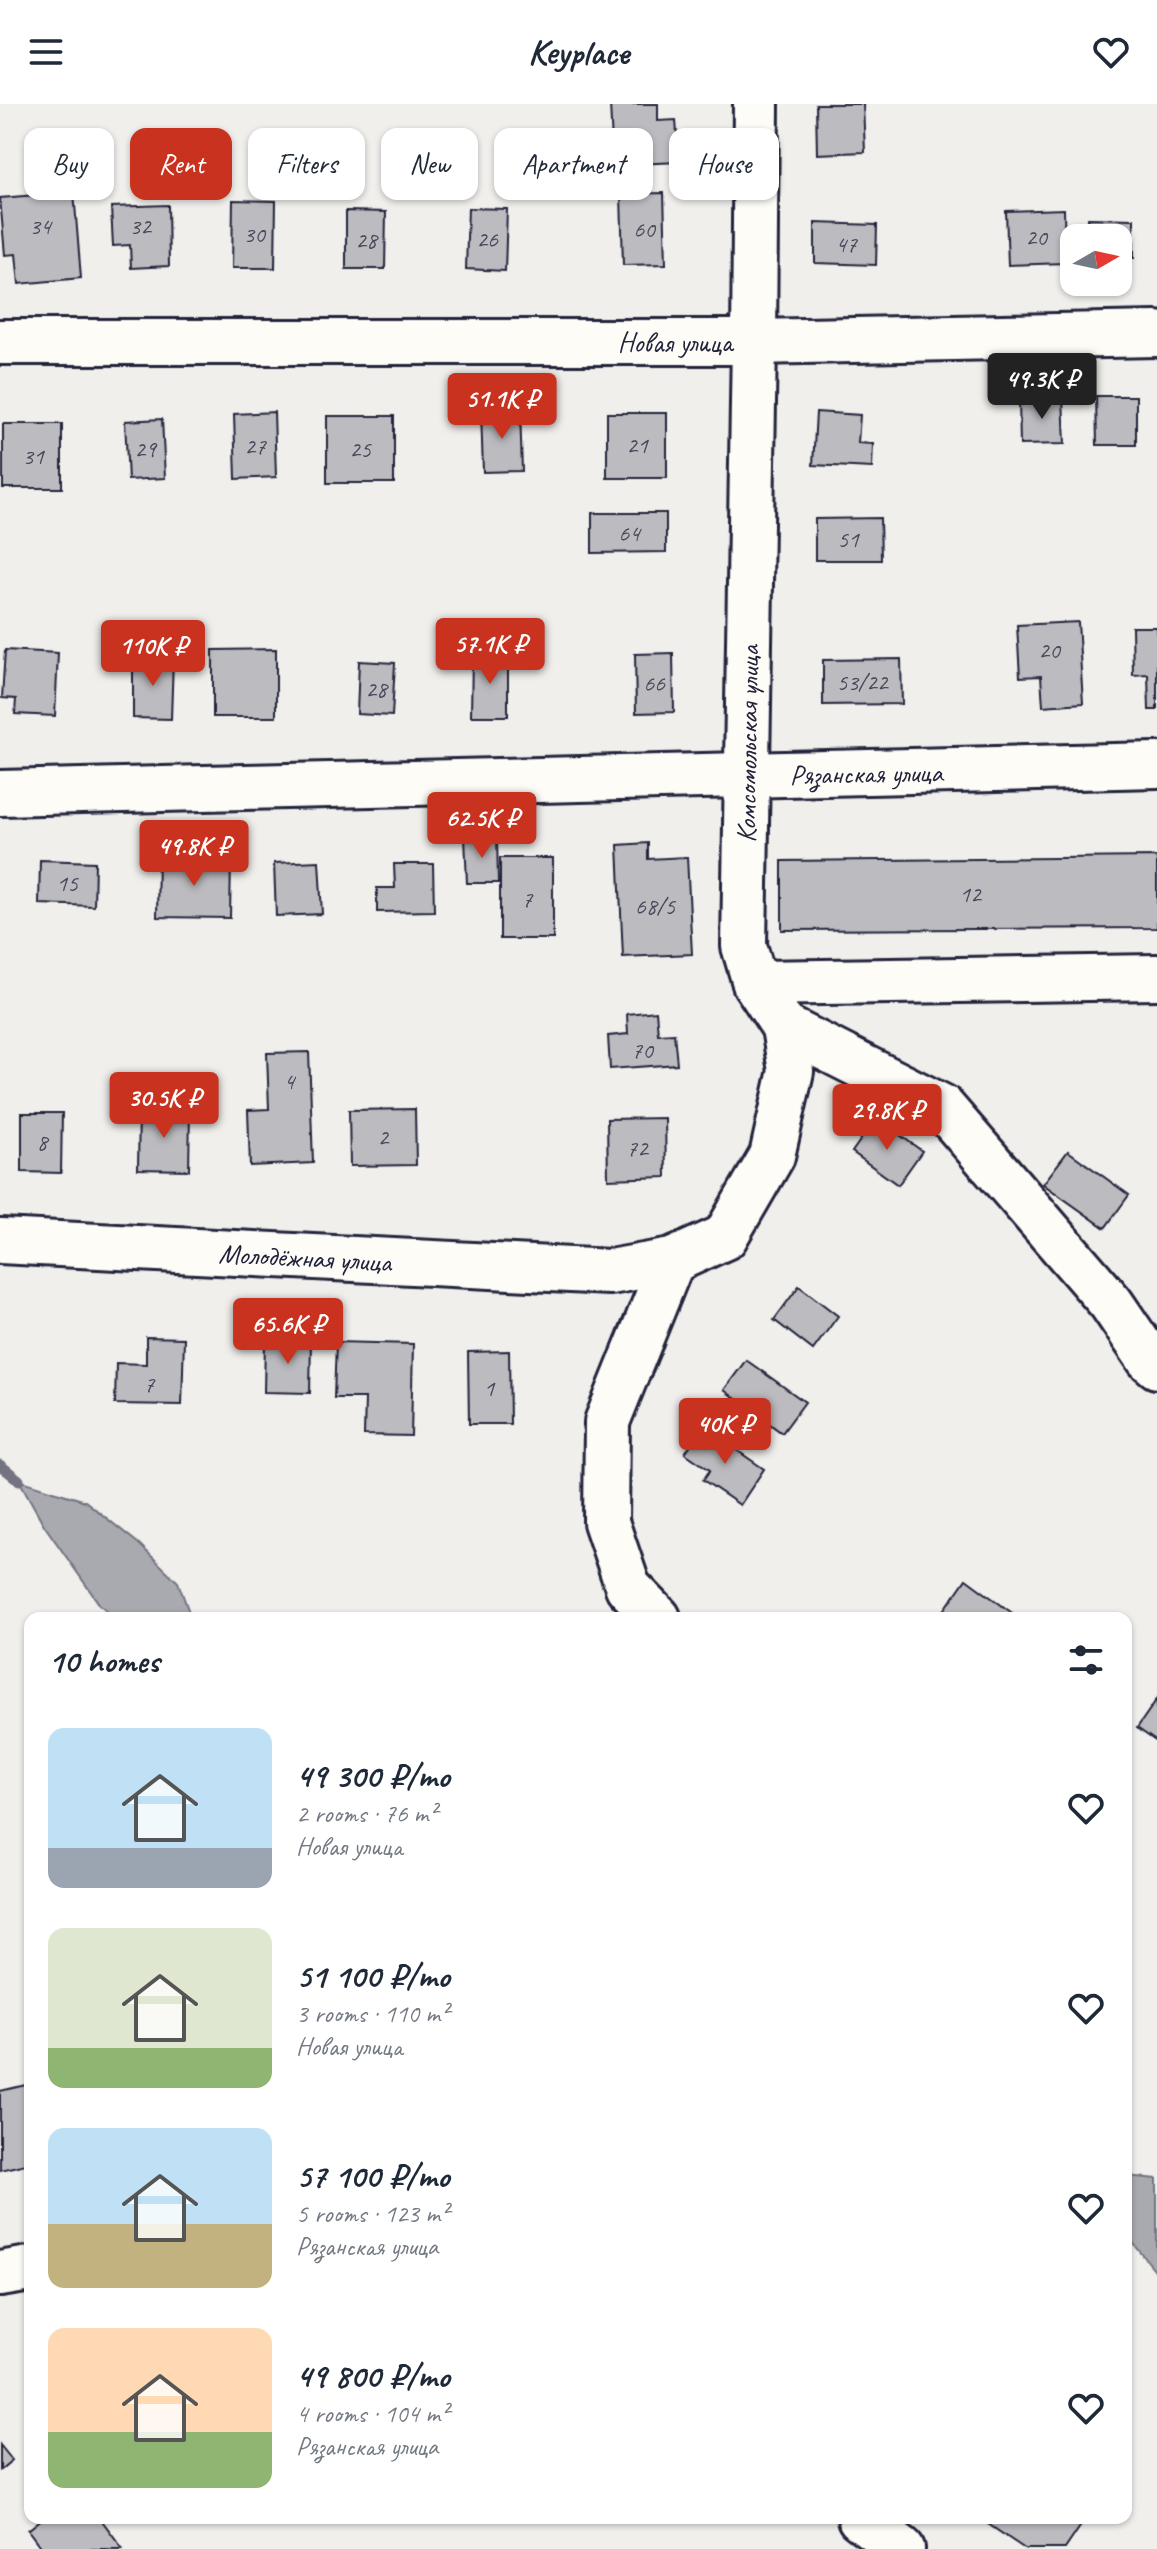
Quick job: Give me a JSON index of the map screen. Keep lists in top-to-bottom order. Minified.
{"streets":{"street":["Новая улица","Комсомольская улица","Рязанская улица","Молодёжная улица"]},"crossings":[["Новая улица","Комсомольская улица"],["Комсомольская улица","Рязанская улица"],["Комсомольская улица","Молодёжная улица"]],"house_numbers":["34","32","60","30","20","26","28","47","21","27","29","25","31","64","51","20","53/22","66","28","15","12","7","68/5","70","4","2","8","72","7","1"],"north":"right","page":{"header":"Keyplace","chip":["Buy","Rent","Filters","New","Apartment","House"],"price":["49.3K ₽","51.1K ₽","57.1K ₽","110K ₽","62.5K ₽","49.8K ₽","30.5K ₽","29.8K ₽","65.6K ₽","40K ₽"],"heading":"10 homes","list":[{"name":"49 300 ₽/mo","note":"2 rooms · 76 m² · Новая улица"},{"name":"51 100 ₽/mo","note":"3 rooms · 110 m² · Новая улица"},{"name":"57 100 ₽/mo","note":"5 rooms · 123 m² · Рязанская улица"},{"name":"49 800 ₽/mo","note":"4 rooms · 104 m² · Рязанская улица"}]}}
